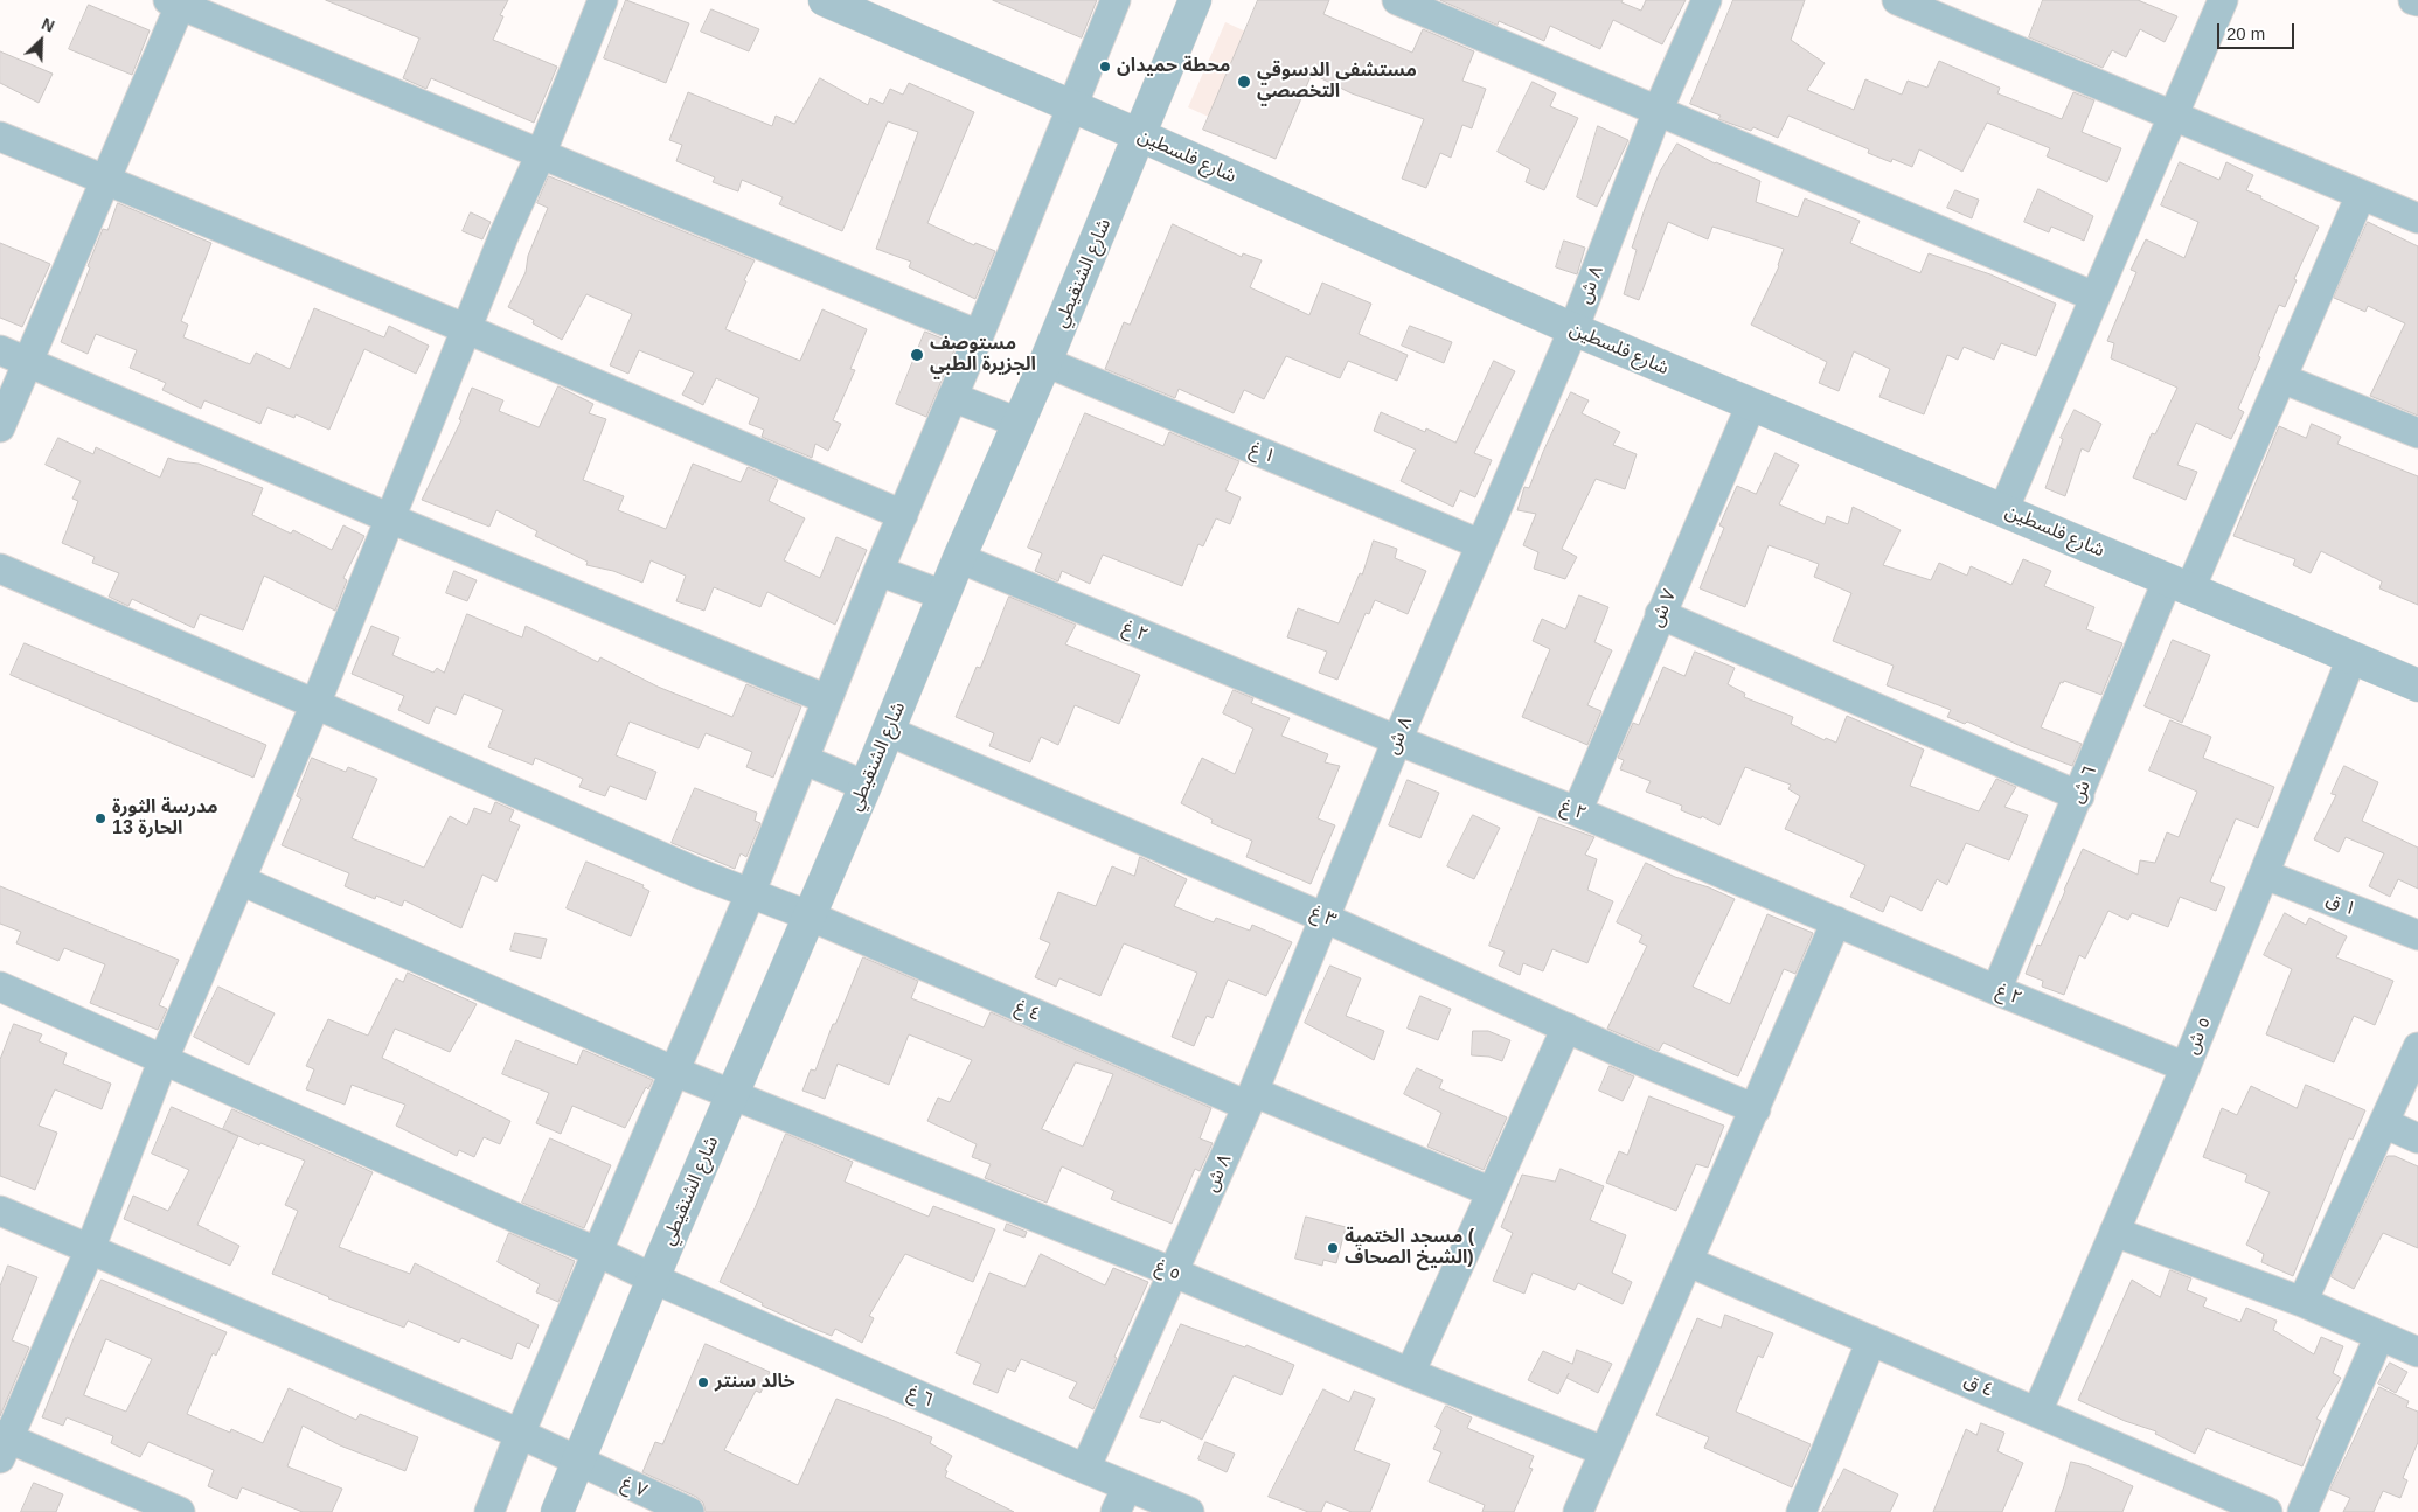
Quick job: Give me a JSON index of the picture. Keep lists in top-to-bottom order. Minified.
{"streets":{"street":["شارع فلسطين","شارع الشنقيطي","٨ ش","١ غ","٧ ش","٢ غ","٦ ش","١ ق","٣ غ","٤ غ","٥ ش","٥ غ","٤ ق","٦ غ","٧ غ"]},"crossings":[["شارع فلسطين","شارع الشنقيطي"],["شارع فلسطين","٨ ش"],["شارع فلسطين","٧ ش"],["شارع فلسطين","٦ ش"],["شارع فلسطين","٥ ش"],["شارع الشنقيطي","١ غ"],["شارع الشنقيطي","٢ غ"],["شارع الشنقيطي","٣ غ"],["شارع الشنقيطي","٤ غ"],["شارع الشنقيطي","٥ غ"],["شارع الشنقيطي","٦ غ"],["شارع الشنقيطي","٧ غ"],["٨ ش","١ غ"],["٨ ش","٢ غ"],["٨ ش","٣ غ"],["٨ ش","٤ غ"],["٨ ش","٥ غ"],["٨ ش","٦ غ"],["٧ ش","٢ غ"],["٢ غ","٦ ش"],["٢ غ","٥ ش"],["١ ق","٥ ش"],["٥ ش","٤ ق"]],"places":["محطة حميدان","مستشفى الدسوقي التخصصي","مستوصف الجزيرة الطبي","مدرسة الثورة الحارة 13","مسجد الختمية ( الشيخ الصحاف)","خالد سنتر"],"scale_bar":"20 m","north":"top right"}
